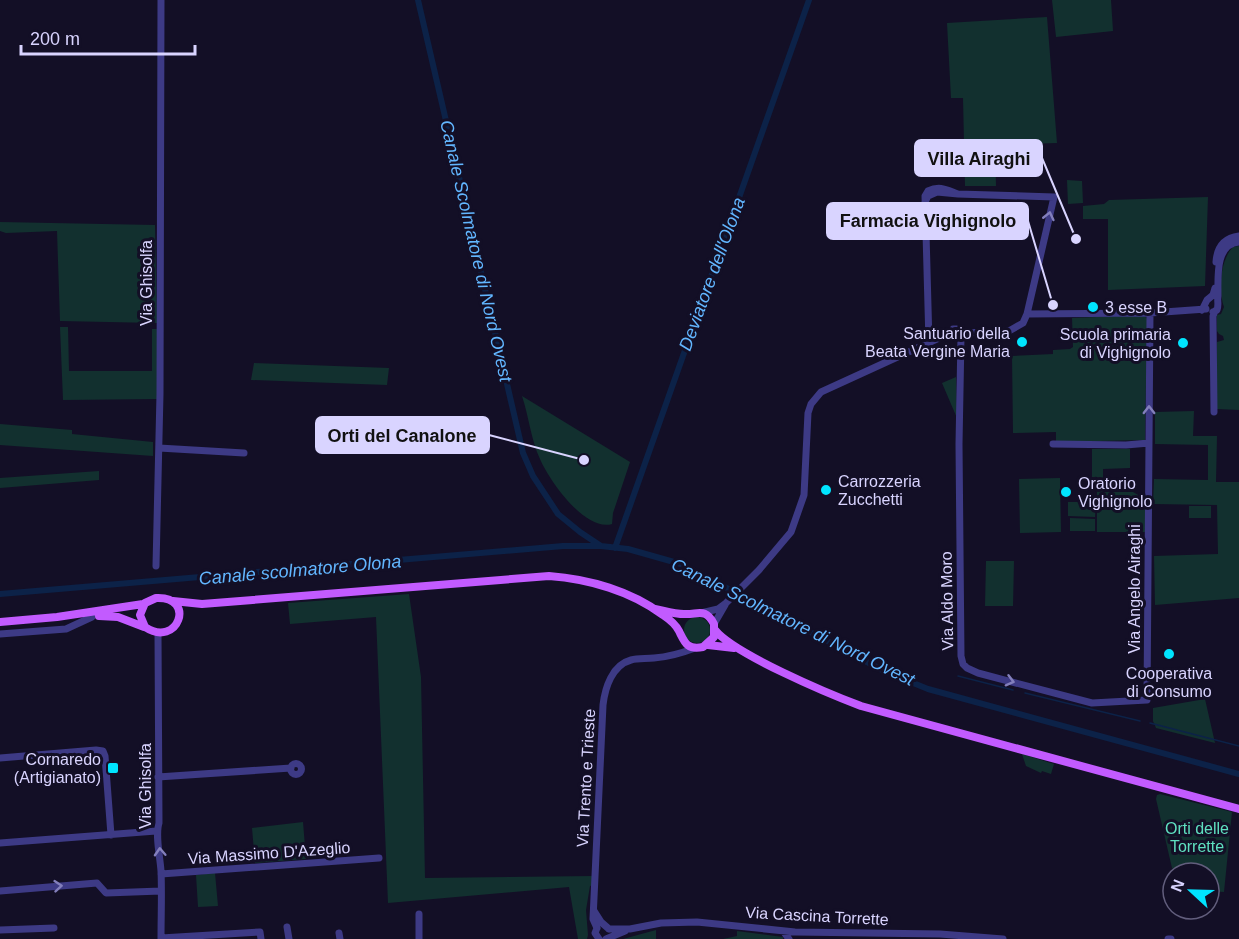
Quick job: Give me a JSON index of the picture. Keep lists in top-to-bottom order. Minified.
{"streets":{"street":["Via Ghisolfa","Via Angelo Airaghi","Via Aldo Moro","Via Trento e Trieste","Via Massimo D'Azeglio","Via Cascina Torrette"]},"crossings":[["Via Ghisolfa","Via Massimo D'Azeglio"],["Via Angelo Airaghi","Via Aldo Moro"],["Via Trento e Trieste","Via Cascina Torrette"]],"water":["Canale Scolmatore di Nord Ovest","Deviatore dell'Olona","Canale scolmatore Olona"],"parks":["Orti delle Torrette"],"places":{"other":["Villa Airaghi","Farmacia Vighignolo","3 esse B","Santuario della Beata Vergine Maria","Scuola primaria di Vighignolo","Orti del Canalone","Carrozzeria Zucchetti","Oratorio Vighignolo","Cooperativa di Consumo"],"transit":["Cornaredo (Artigianato)"]},"scale_bar":"200 m","north":"left"}
